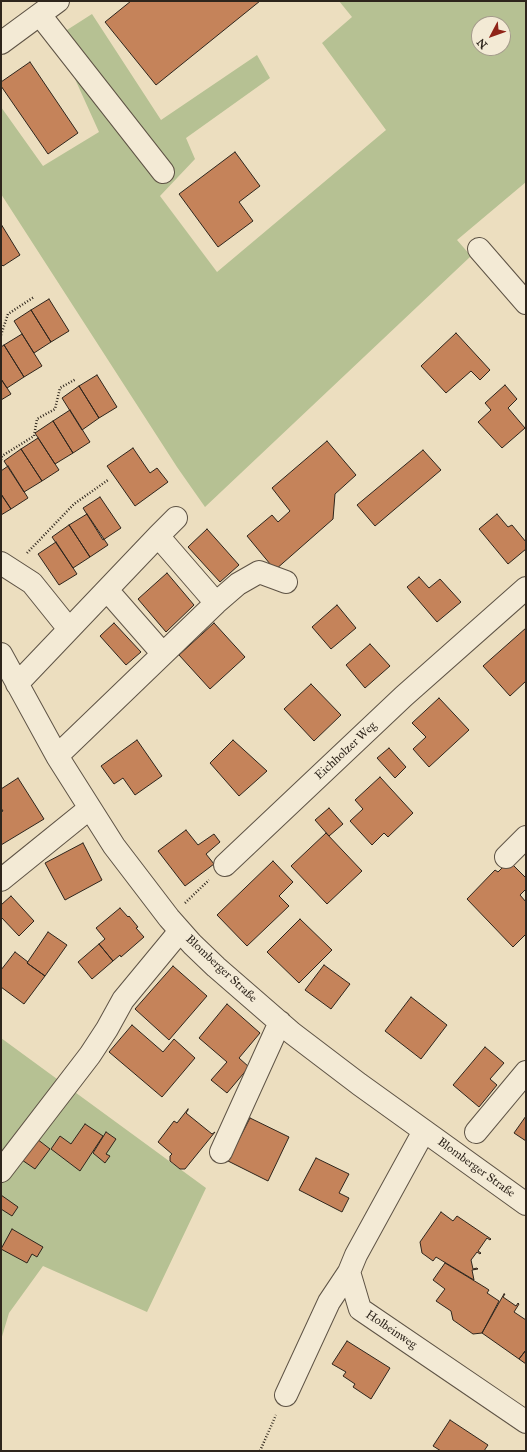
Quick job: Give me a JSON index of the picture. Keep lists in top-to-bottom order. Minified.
{"streets":{"street":["Eichholzer Weg","Blomberger Straße","Holbeinweg"]},"north":"bottom left"}
